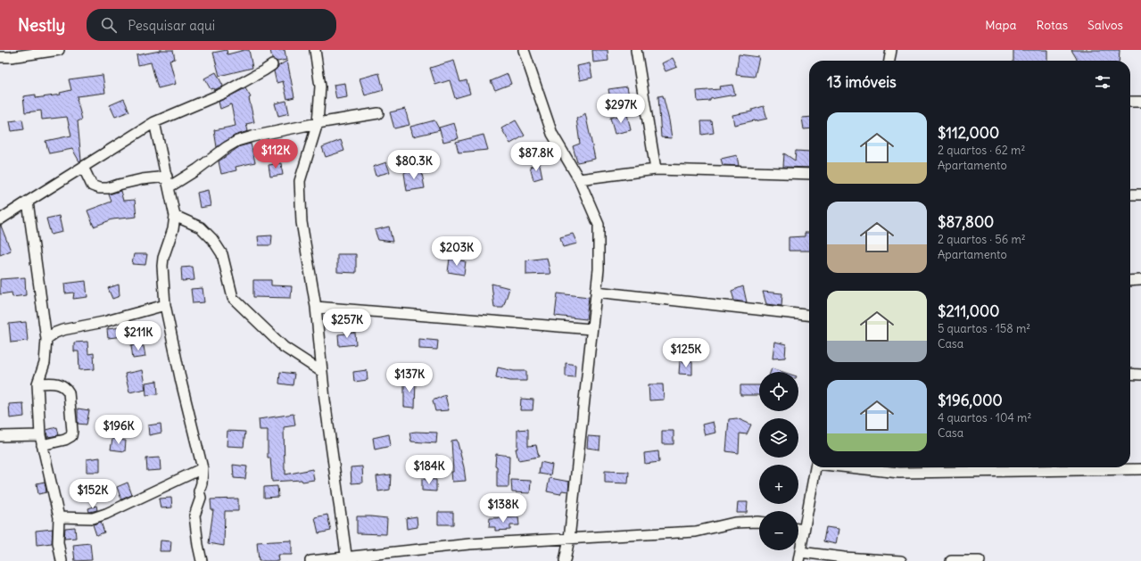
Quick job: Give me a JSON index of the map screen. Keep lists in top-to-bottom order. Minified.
{"page":{"header":"Nestly","search":"Pesquisar aqui","nav":["Mapa","Rotas","Salvos"],"heading":"13 imóveis","price":["$297K","$112K","$87.8K","$80.3K","$203K","$257K","$211K","$125K","$137K","$196K","$184K","$152K","$138K"],"list":[{"name":"$112,000","note":"2 quartos · 62 m² · Apartamento"},{"name":"$87,800","note":"2 quartos · 56 m² · Apartamento"},{"name":"$211,000","note":"5 quartos · 158 m² · Casa"},{"name":"$196,000","note":"4 quartos · 104 m² · Casa"}],"map_buttons":["+","−"]}}
